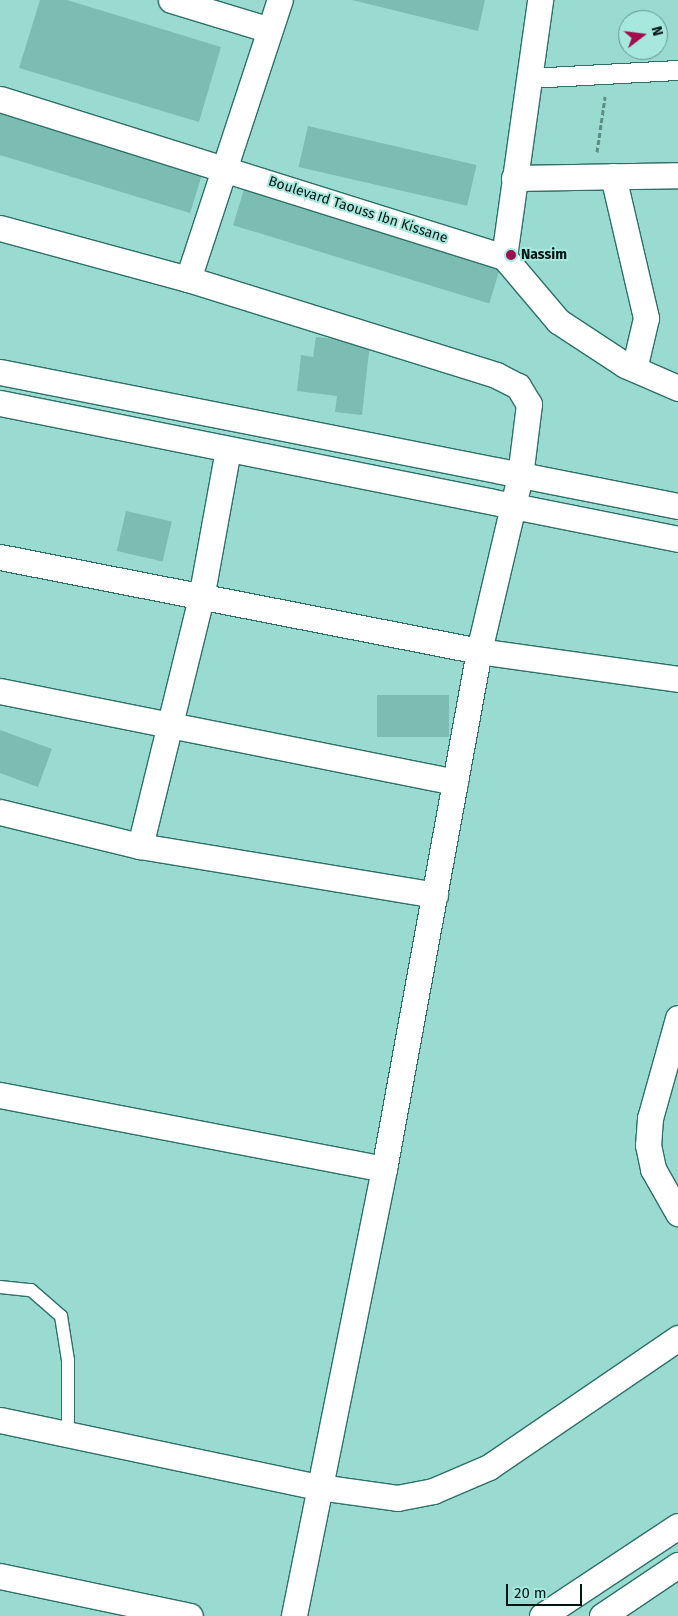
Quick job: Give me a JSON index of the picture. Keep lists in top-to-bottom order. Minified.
{"streets":{"street":["Boulevard Taouss Ibn Kissane"]},"places":["Nassim"],"scale_bar":"20 m","north":"right"}
